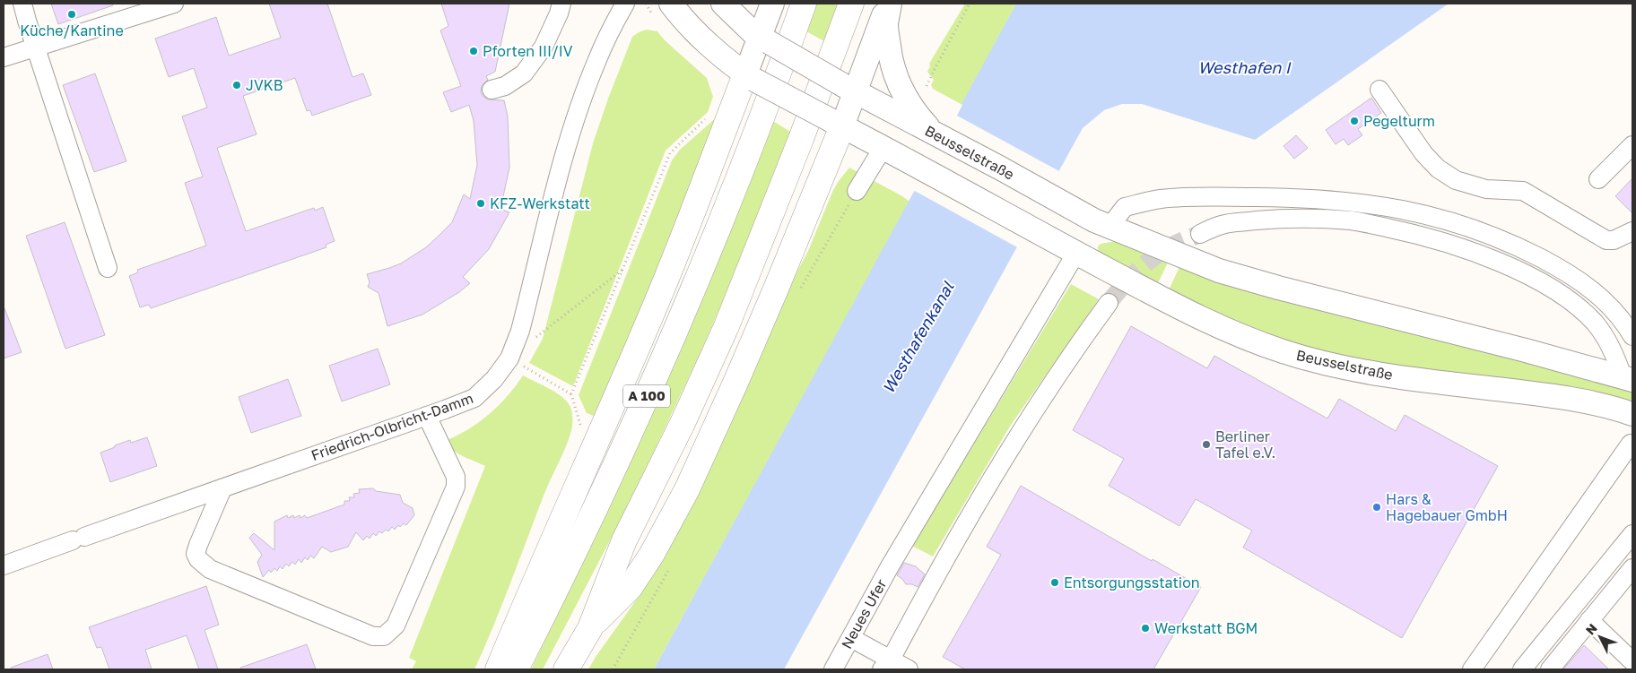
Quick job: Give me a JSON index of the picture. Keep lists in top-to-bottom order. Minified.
{"streets":{"highway":["A 100"],"main road":["Beusselstraße"],"street":["Friedrich-Olbricht-Damm","Neues Ufer"]},"crossings":[["Beusselstraße","Neues Ufer"]],"water":["Westhafen I","Westhafenkanal"],"places":["Küche/Kantine","Pforten III/IV","JVKB","Pegelturm","KFZ-Werkstatt","Berliner Tafel e.V.","Hars & Hagebauer GmbH","Entsorgungsstation","Werkstatt BGM"],"north":"top left"}
